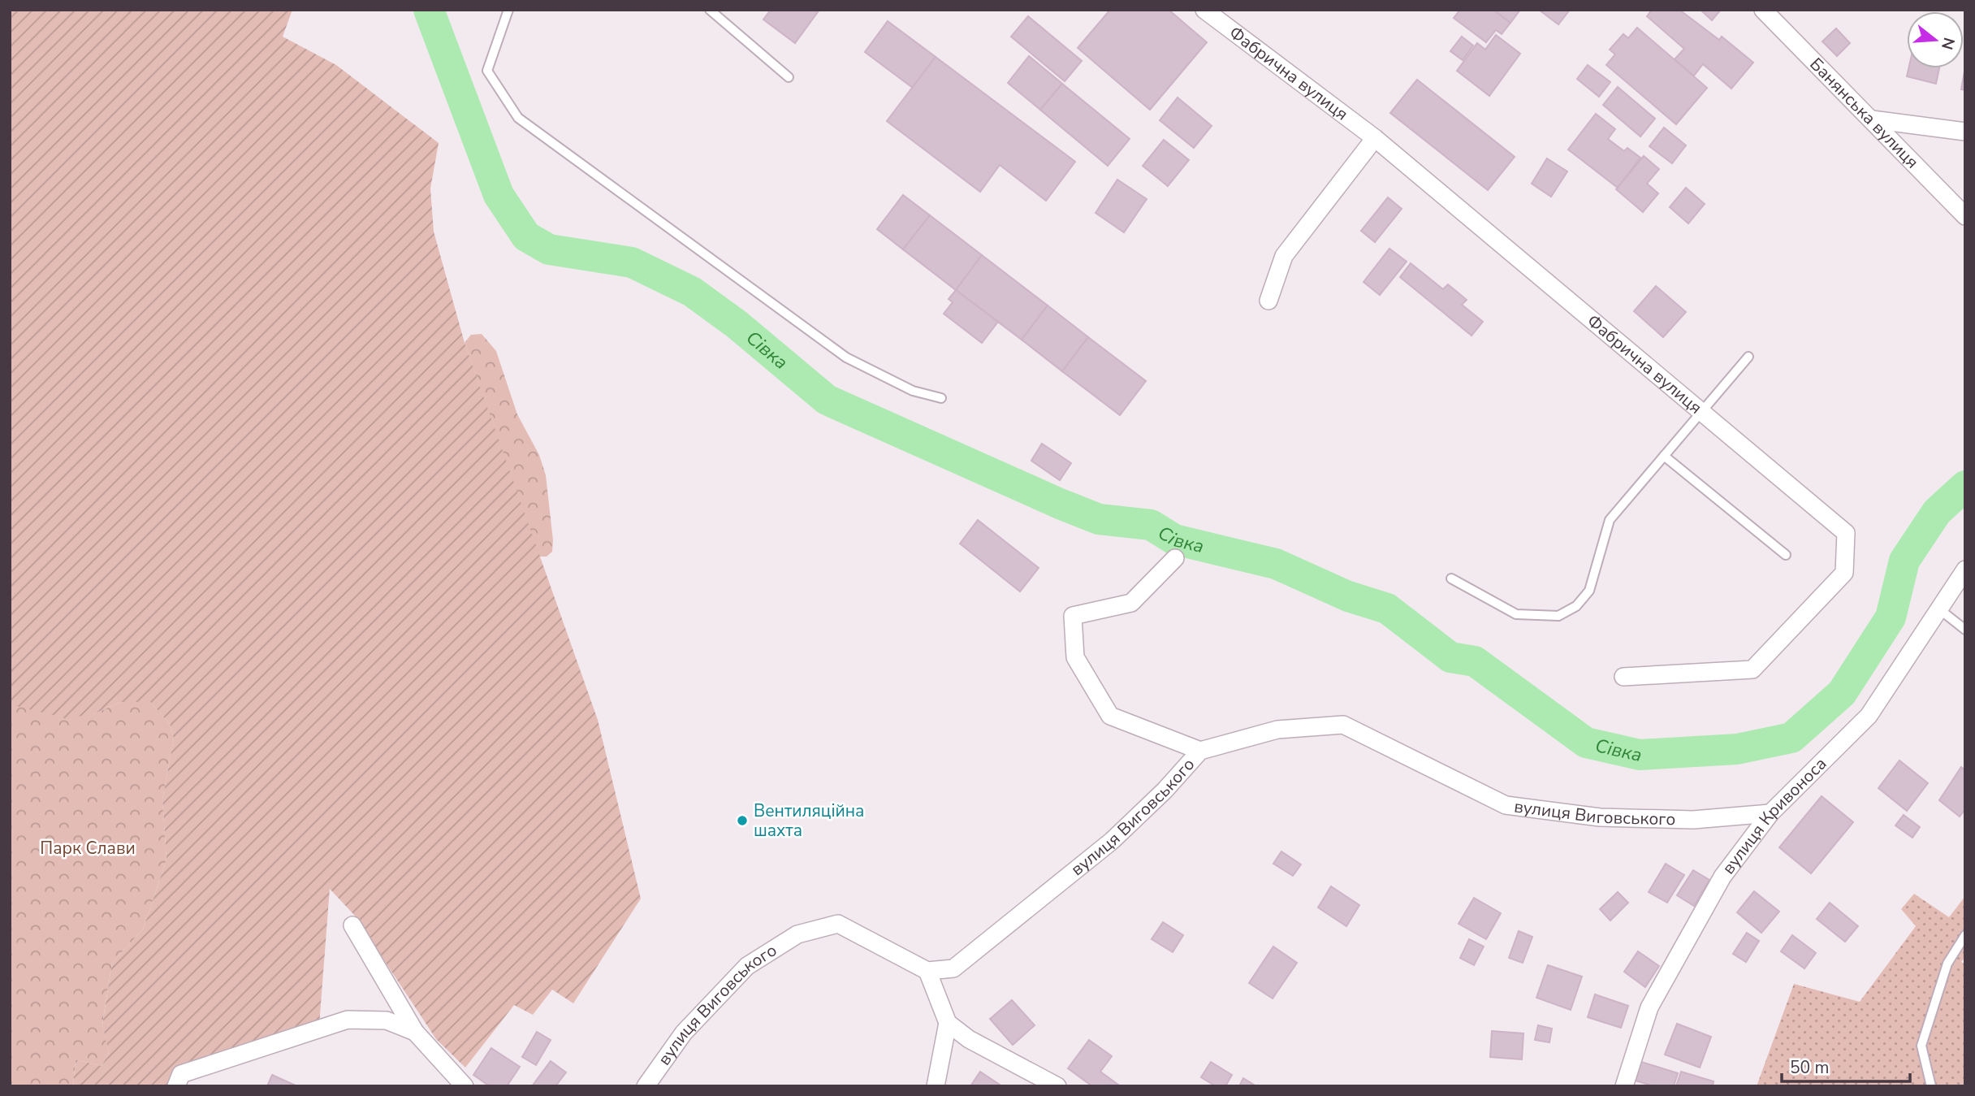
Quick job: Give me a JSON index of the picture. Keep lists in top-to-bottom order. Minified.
{"streets":{"street":["Фабрична вулиця","Банянська вулиця","вулиця Виговського","вулиця Кривоноса"]},"crossings":[["вулиця Виговського","вулиця Кривоноса"]],"water":["Сівка"],"parks":["Парк Слави"],"places":["Вентиляційна шахта"],"scale_bar":"50 m","north":"right"}
